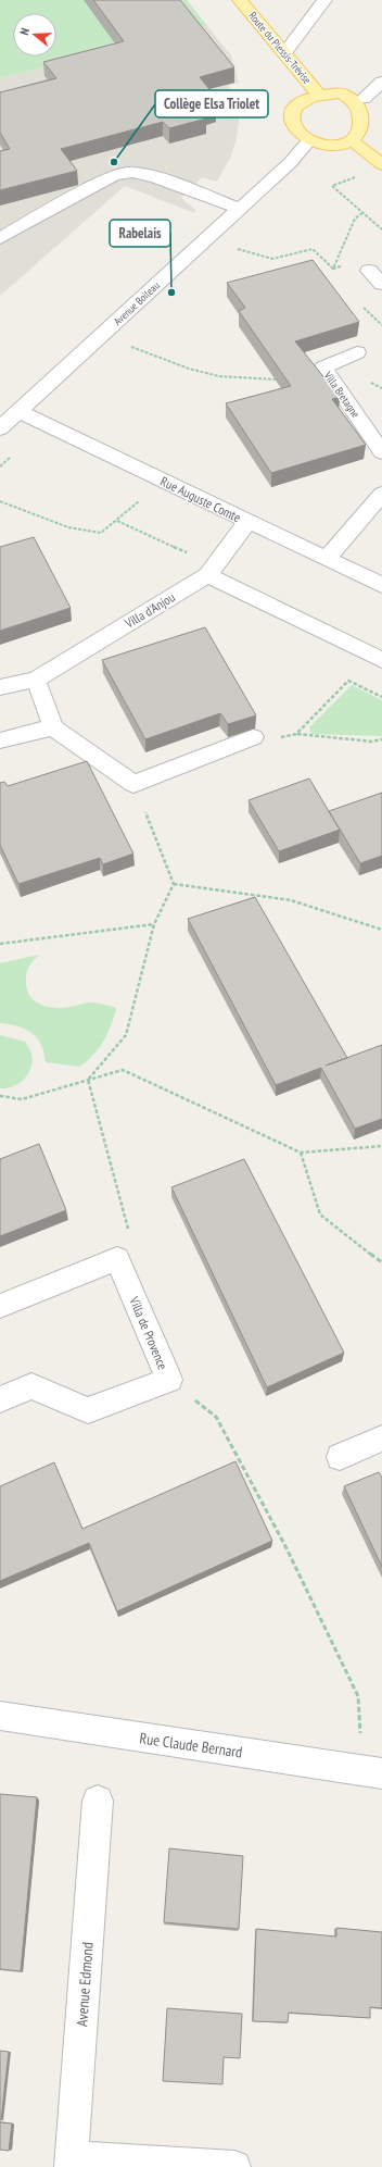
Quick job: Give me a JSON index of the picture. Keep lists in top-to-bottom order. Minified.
{"streets":{"main road":["Route du Plessis-Trévise"],"street":["Avenue Boileau","Villa Bretagne","Rue Auguste Comte","Villa d'Anjou","Villa de Provence","Rue Claude Bernard","Avenue Edmond"]},"crossings":[["Avenue Boileau","Rue Auguste Comte"],["Rue Auguste Comte","Villa d'Anjou"]],"places":["Collège Elsa Triolet","Rabelais"],"north":"left"}
